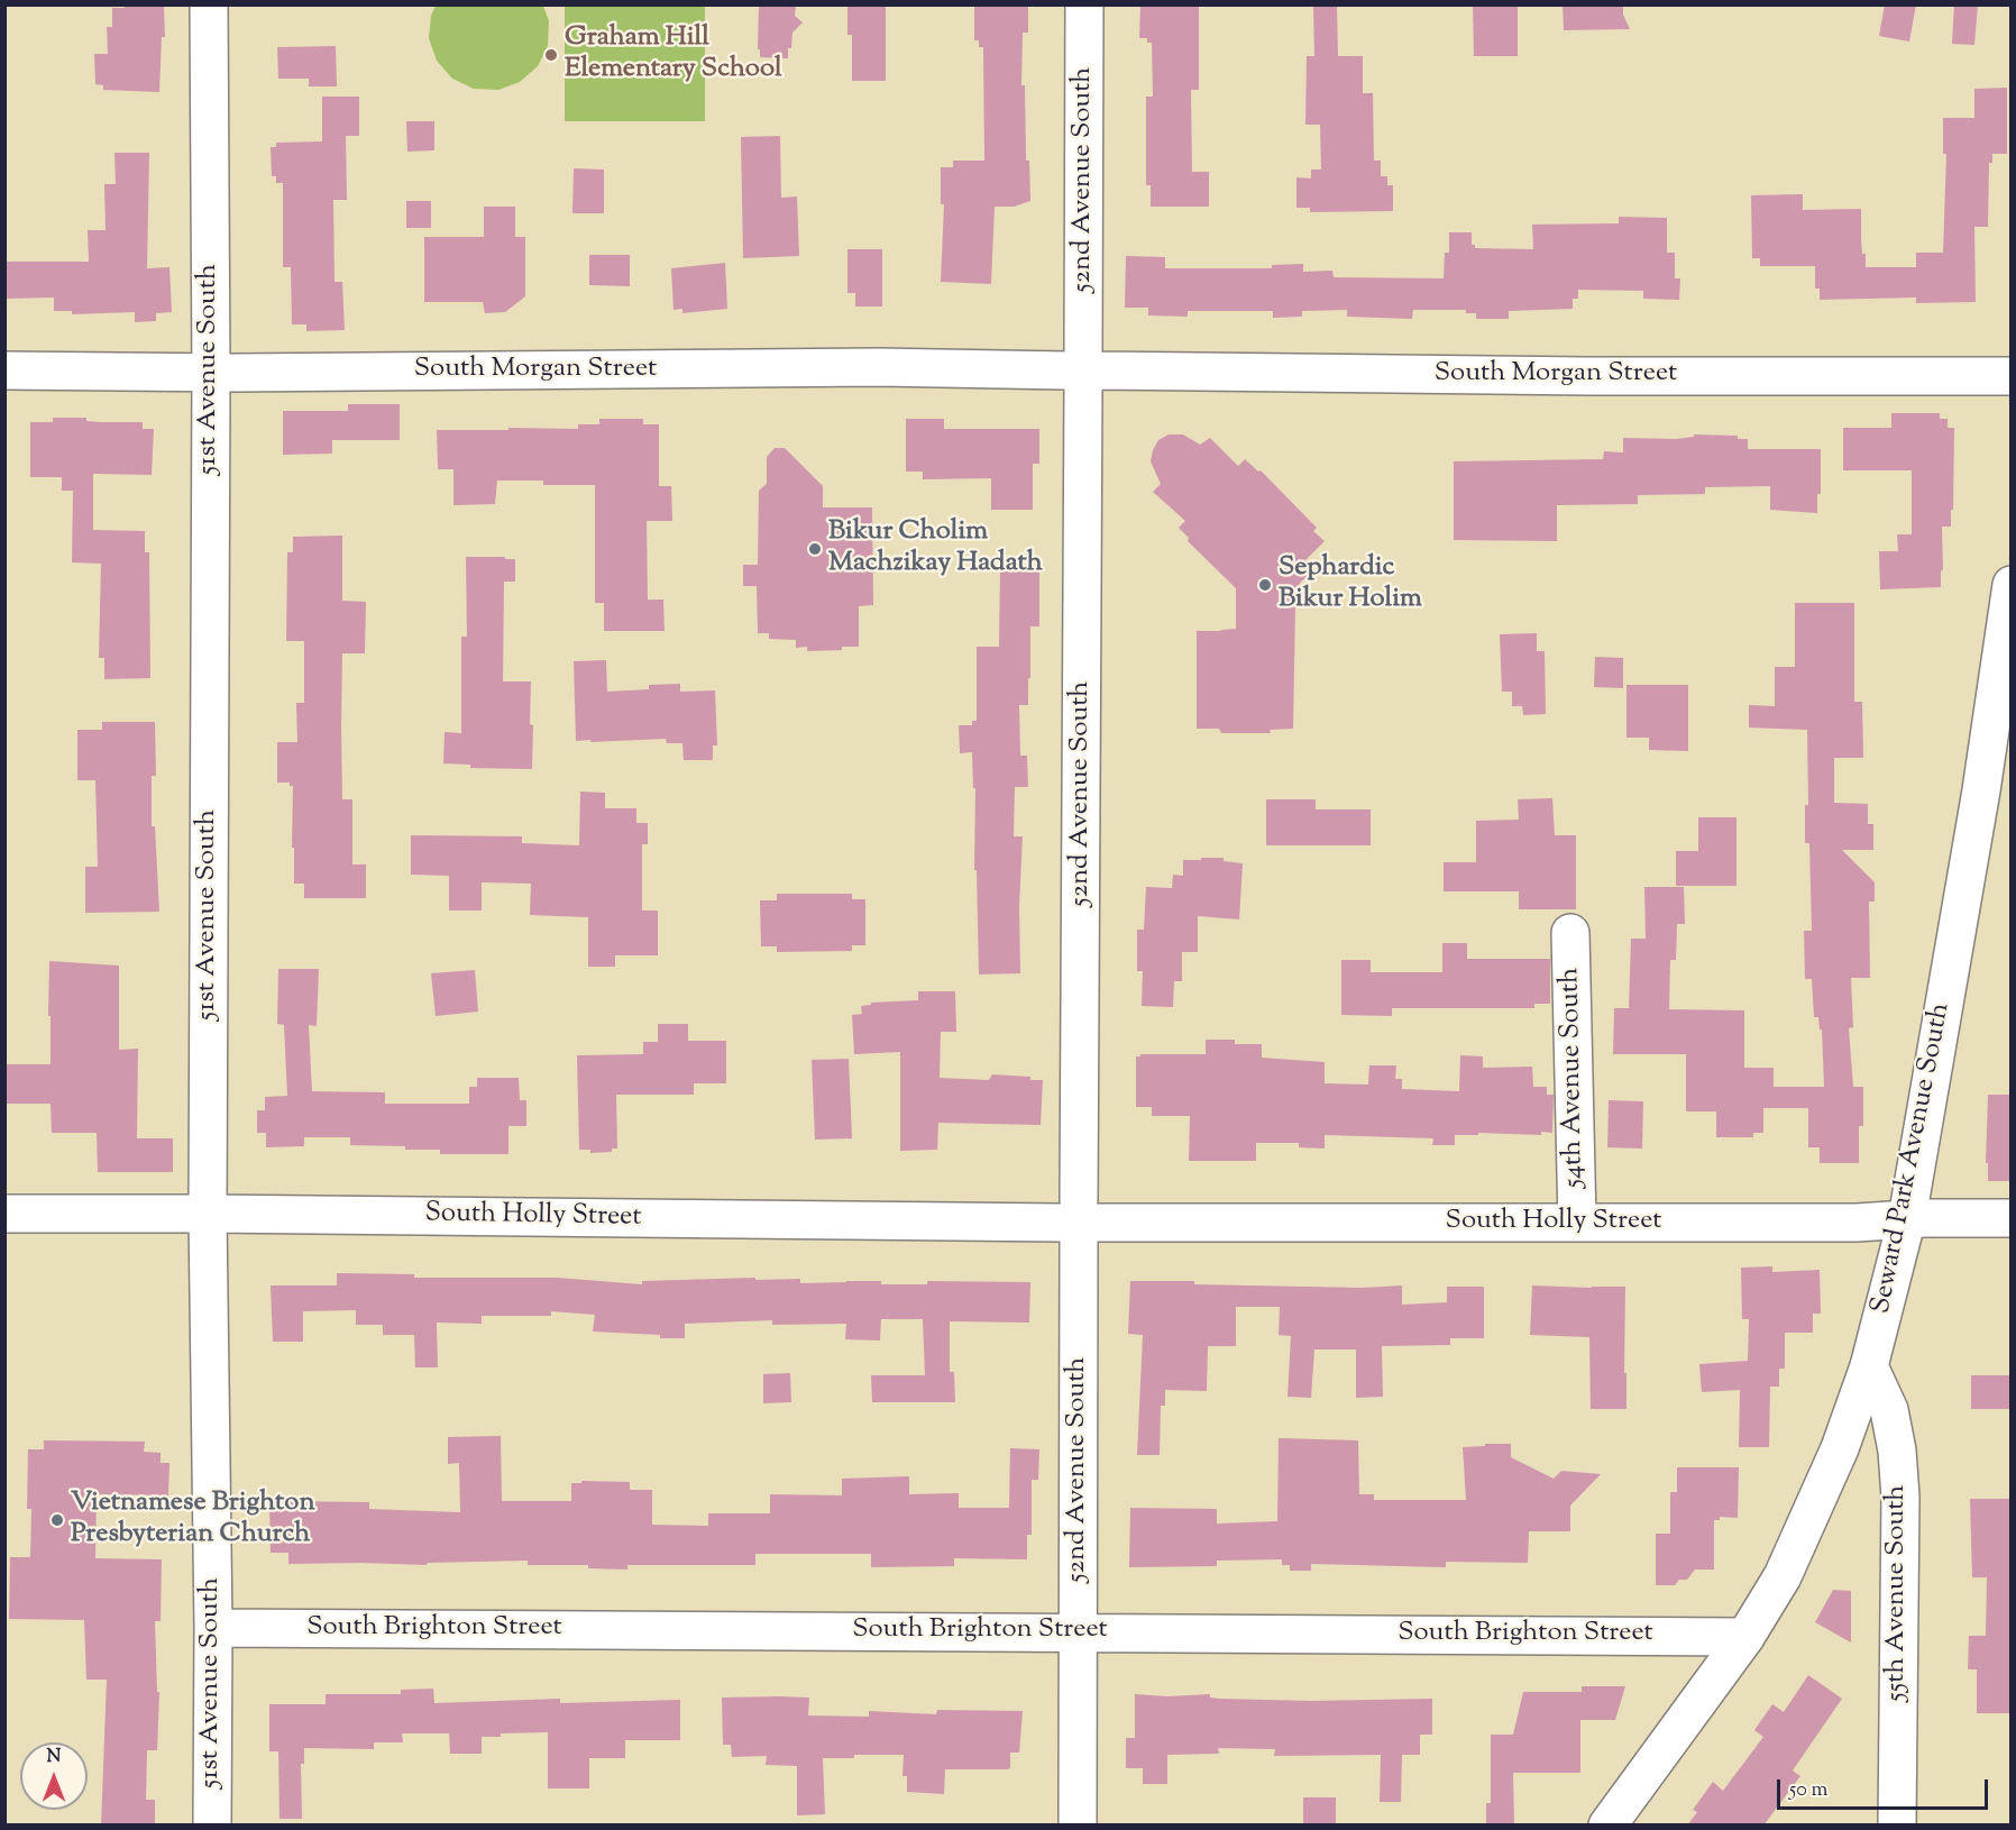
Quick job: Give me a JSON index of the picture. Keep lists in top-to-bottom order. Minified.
{"streets":{"street":["52nd Avenue South","51st Avenue South","South Morgan Street","54th Avenue South","Seward Park Avenue South","South Holly Street","55th Avenue South","South Brighton Street"]},"crossings":[["52nd Avenue South","South Morgan Street"],["52nd Avenue South","South Holly Street"],["52nd Avenue South","South Brighton Street"],["51st Avenue South","South Morgan Street"],["51st Avenue South","South Holly Street"],["51st Avenue South","South Brighton Street"],["54th Avenue South","South Holly Street"],["Seward Park Avenue South","South Holly Street"],["Seward Park Avenue South","55th Avenue South"],["Seward Park Avenue South","South Brighton Street"]],"places":["Graham Hill Elementary School","Bikur Cholim Machzikay Hadath","Sephardic Bikur Holim","Vietnamese Brighton Presbyterian Church"],"scale_bar":"50 m","north":"top"}
